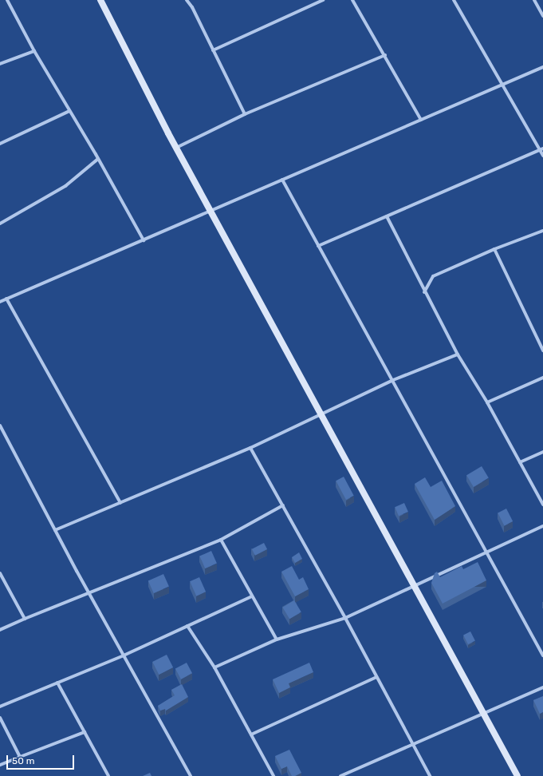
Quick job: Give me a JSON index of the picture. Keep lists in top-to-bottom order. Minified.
{"scale_bar":"50 m"}
